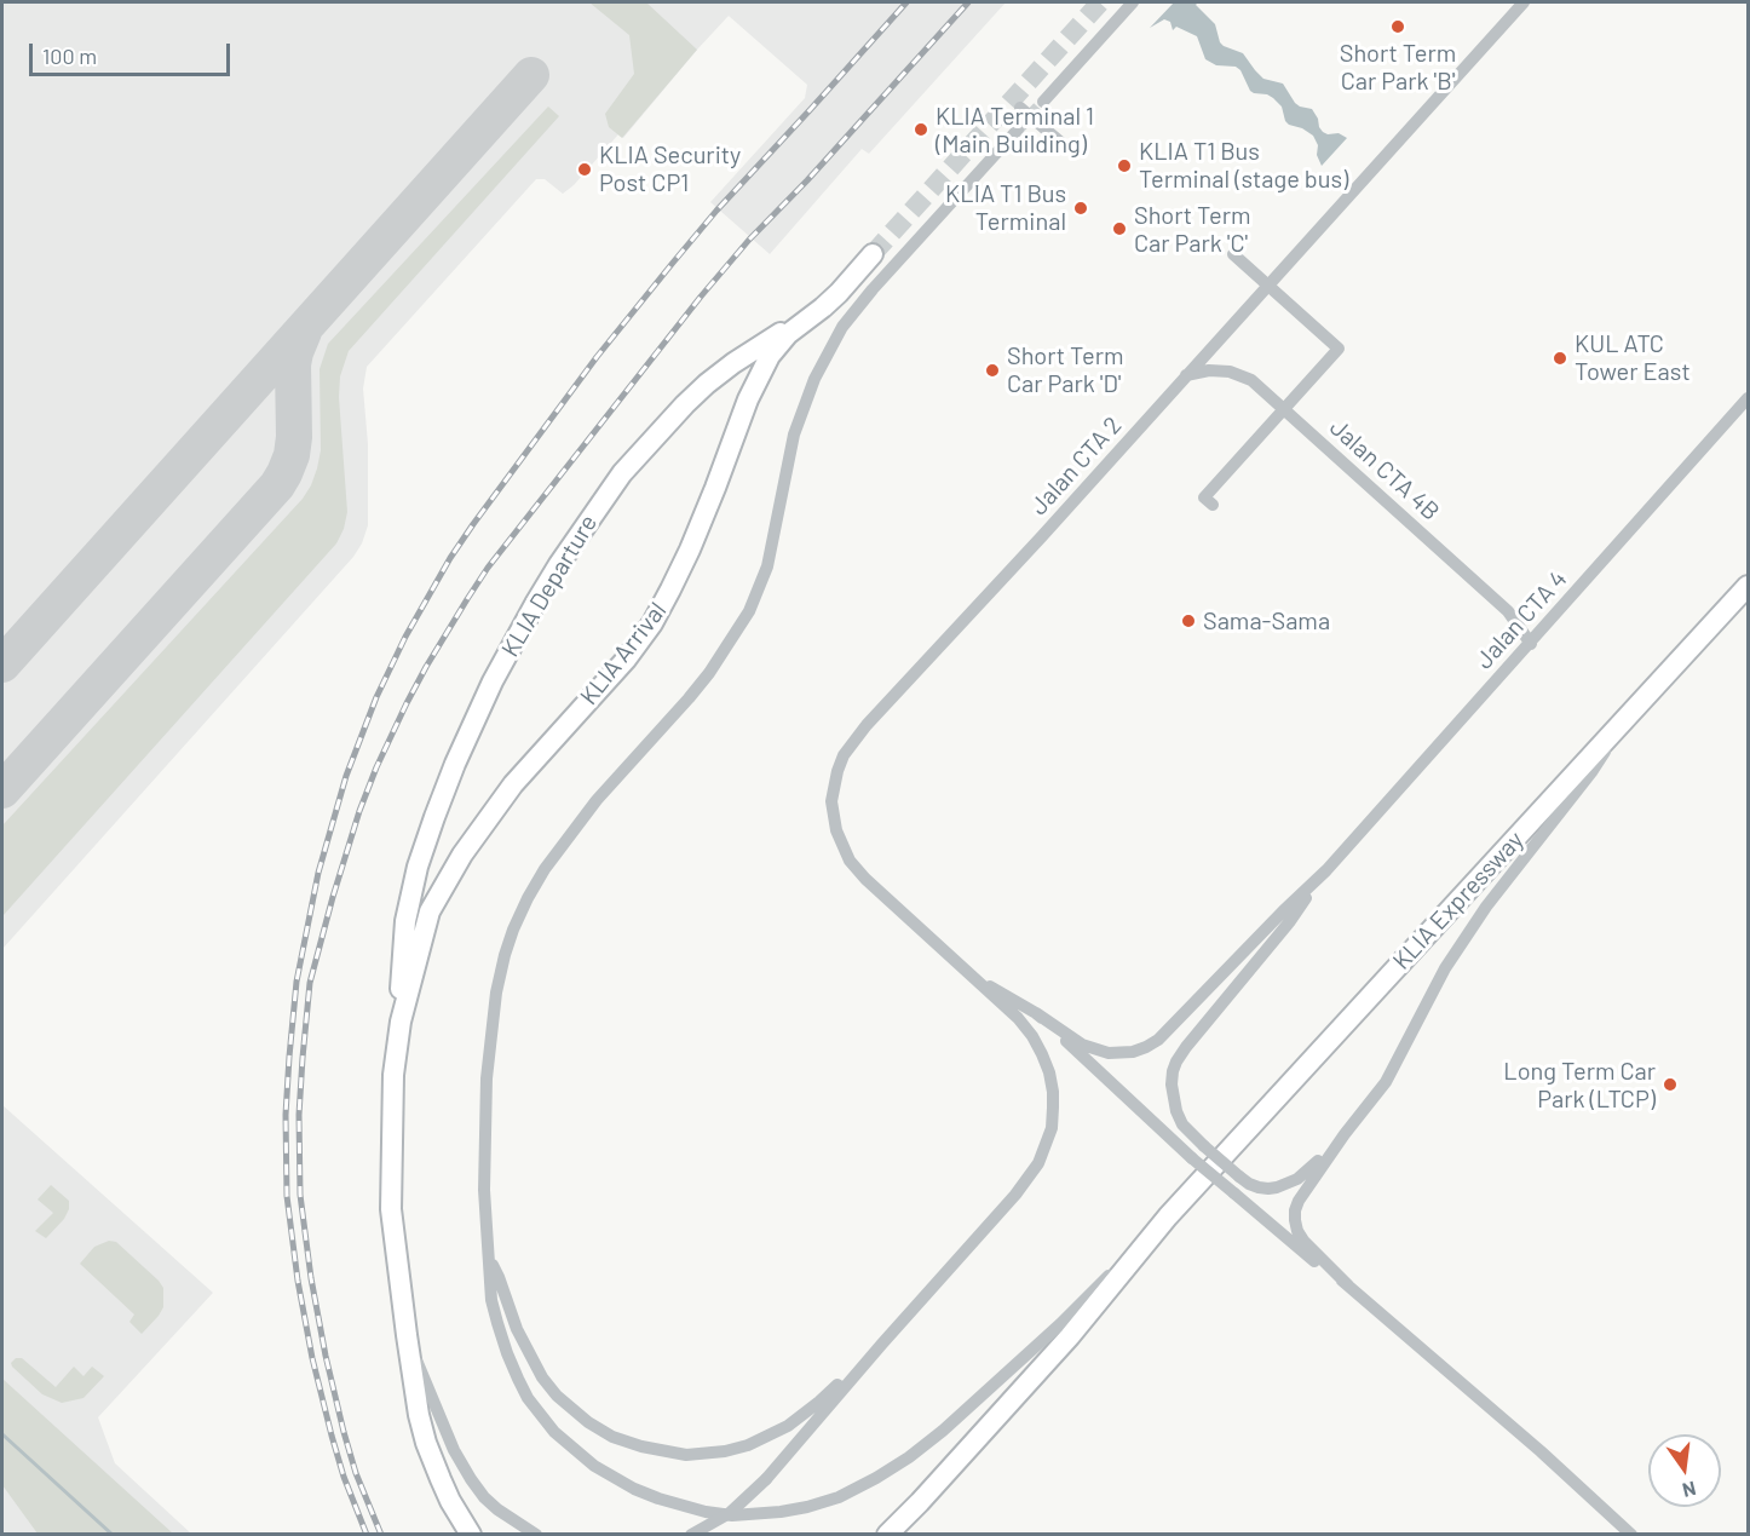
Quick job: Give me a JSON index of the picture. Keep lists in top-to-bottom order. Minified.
{"streets":{"main road":["KLIA Departure","KLIA Arrival","KLIA Expressway"],"street":["Jalan CTA 2","Jalan CTA 4B","Jalan CTA 4"]},"crossings":[["Jalan CTA 2","Jalan CTA 4B"],["Jalan CTA 4B","Jalan CTA 4"],["KLIA Departure","KLIA Arrival"]],"places":["Short Term Car Park 'B'","KLIA Terminal 1 (Main Building)","KLIA T1 Bus Terminal (stage bus)","KLIA Security Post CP1","KLIA T1 Bus Terminal","Short Term Car Park 'C'","KUL ATC Tower East","Short Term Car Park 'D'","Sama-Sama","Long Term Car Park (LTCP)"],"scale_bar":"100 m","north":"bottom"}
